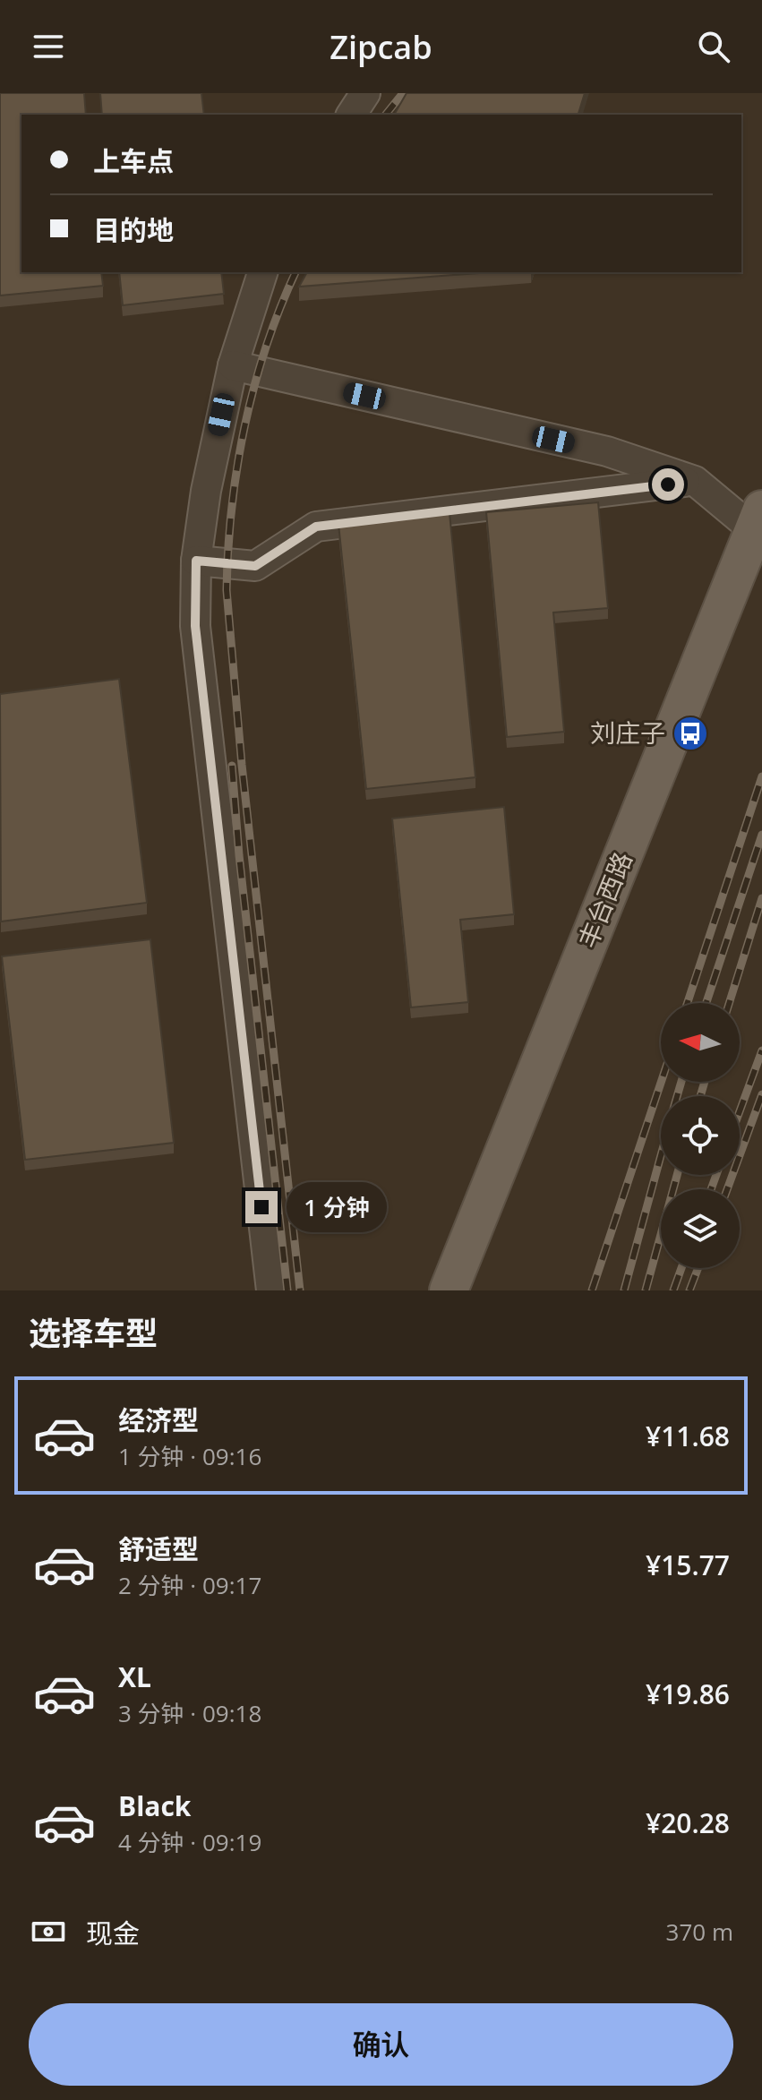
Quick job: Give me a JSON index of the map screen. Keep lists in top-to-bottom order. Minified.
{"streets":{"main road":["丰台西路"]},"places":{"bus stop":["刘庄子"]},"north":"left","page":{"header":"Zipcab","banner":["上车点","目的地"],"bubble":"1 分钟","heading":"选择车型","list":[{"name":"经济型","note":"1 分钟 · 09:16","value":"¥11.68"},{"name":"舒适型","note":"2 分钟 · 09:17","value":"¥15.77"},{"name":"XL","note":"3 分钟 · 09:18","value":"¥19.86"},{"name":"Black","note":"4 分钟 · 09:19","value":"¥20.28"}],"pay":["现金","370 m"],"buttons":"确认"}}
